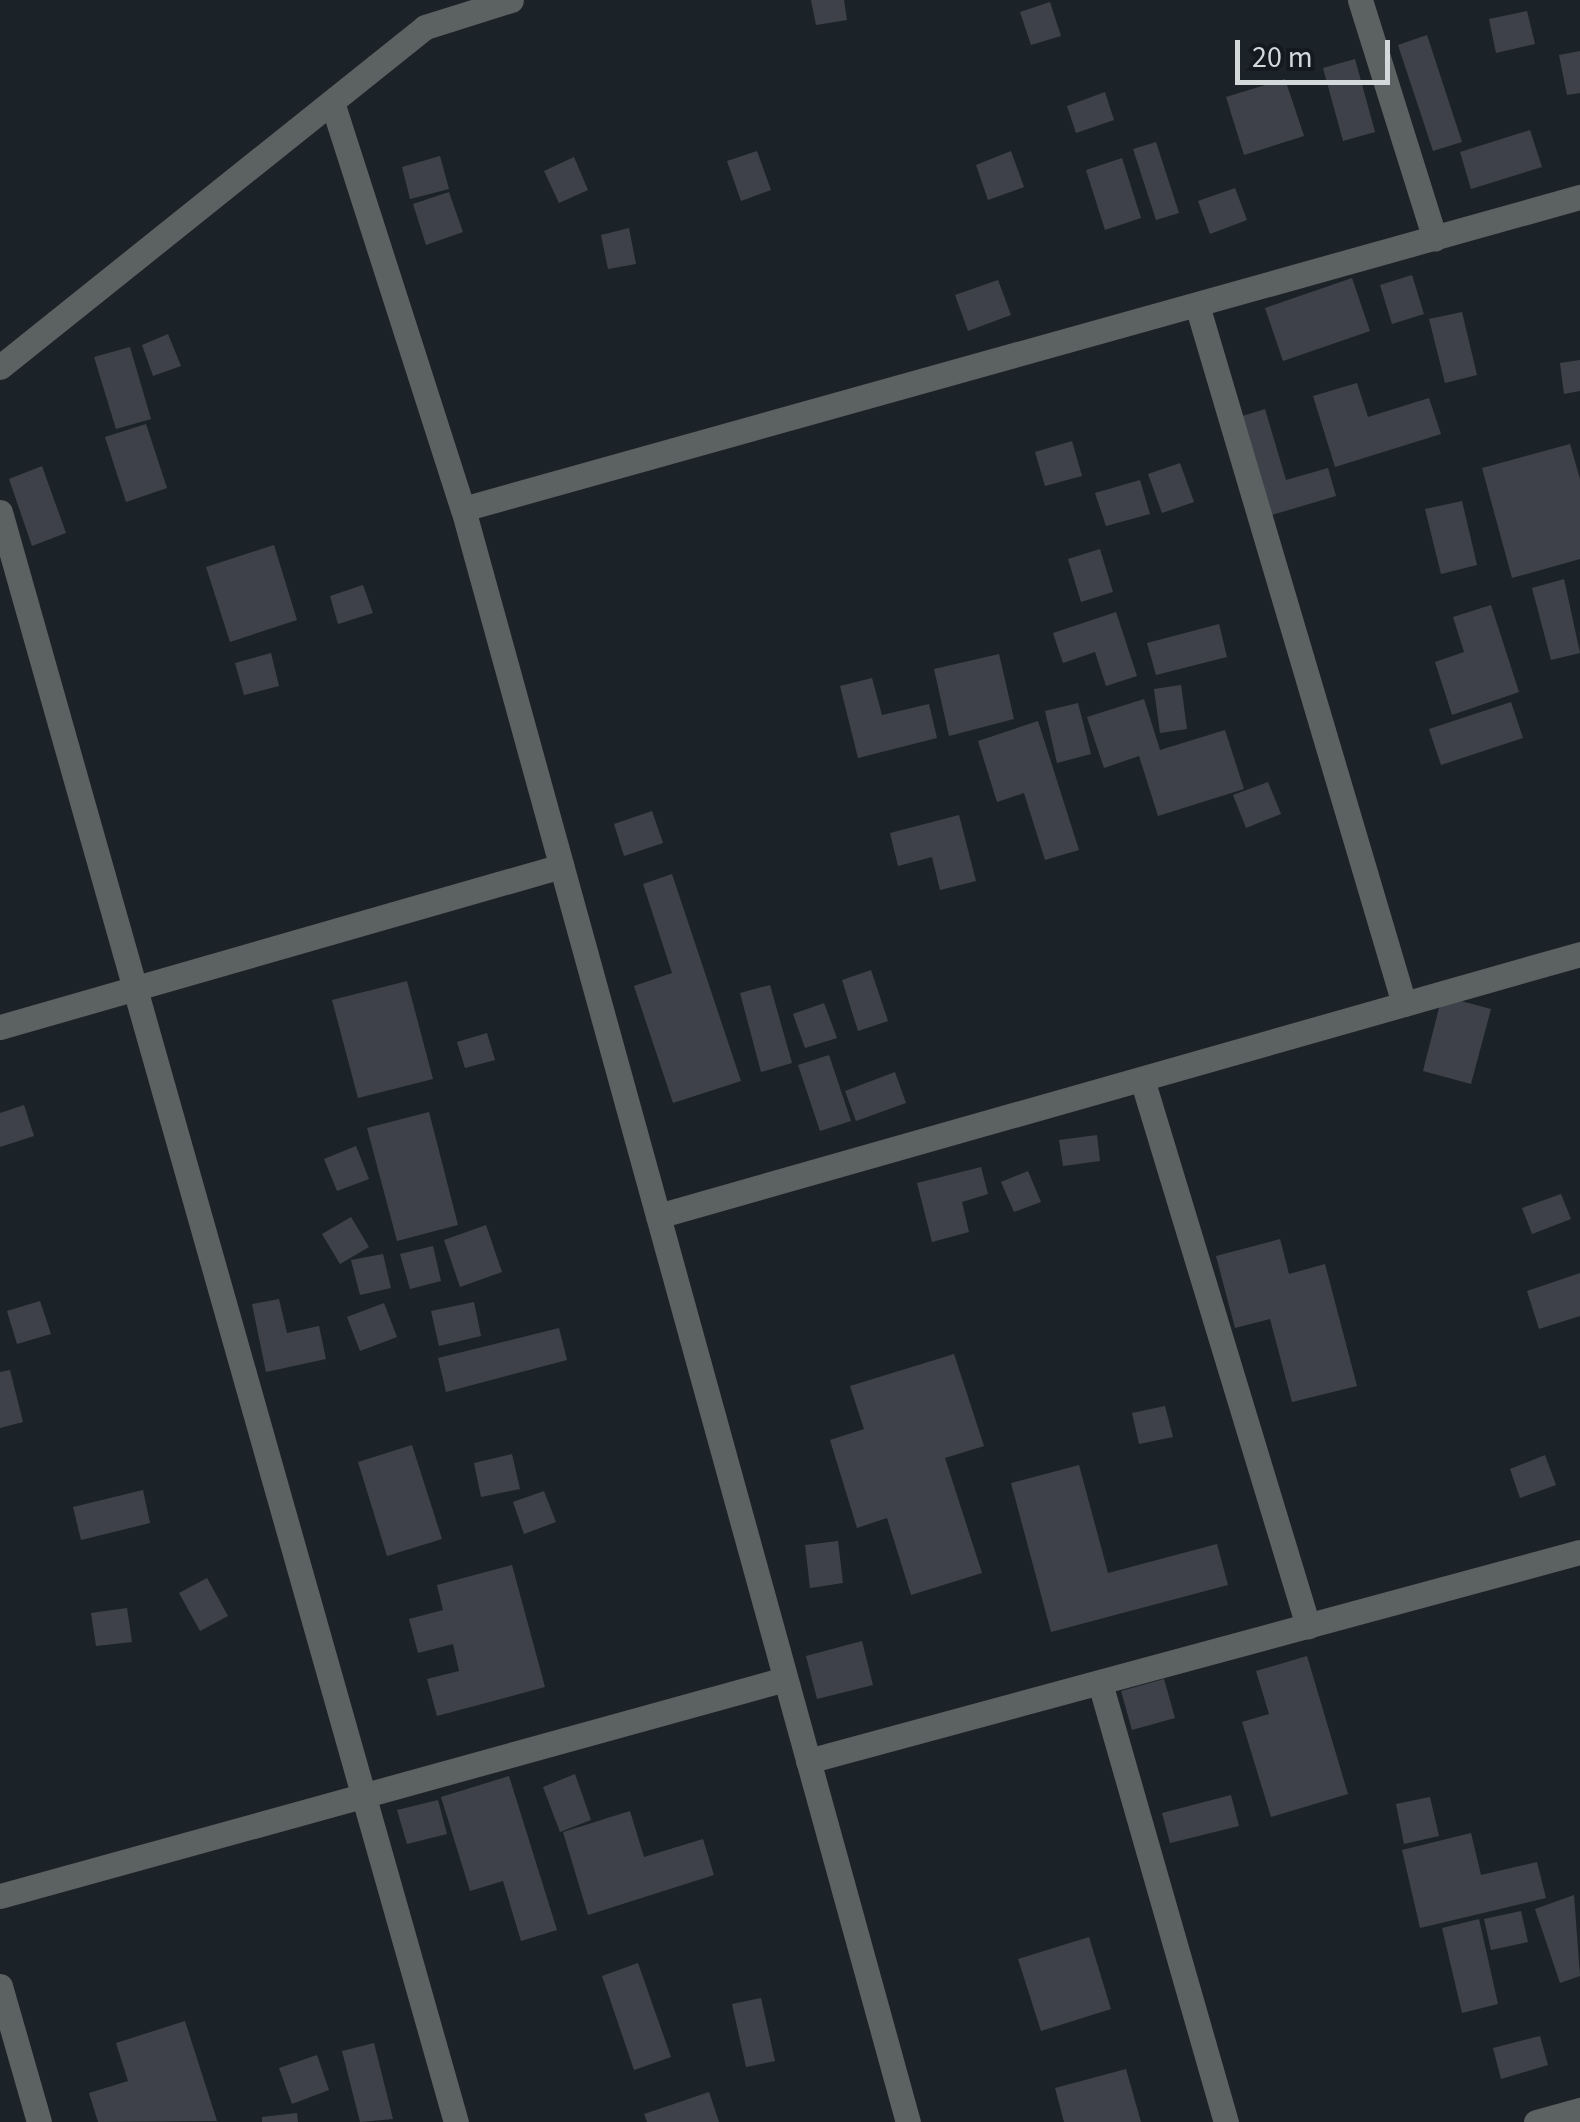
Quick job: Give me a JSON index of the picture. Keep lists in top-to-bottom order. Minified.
{"scale_bar":"20 m"}
